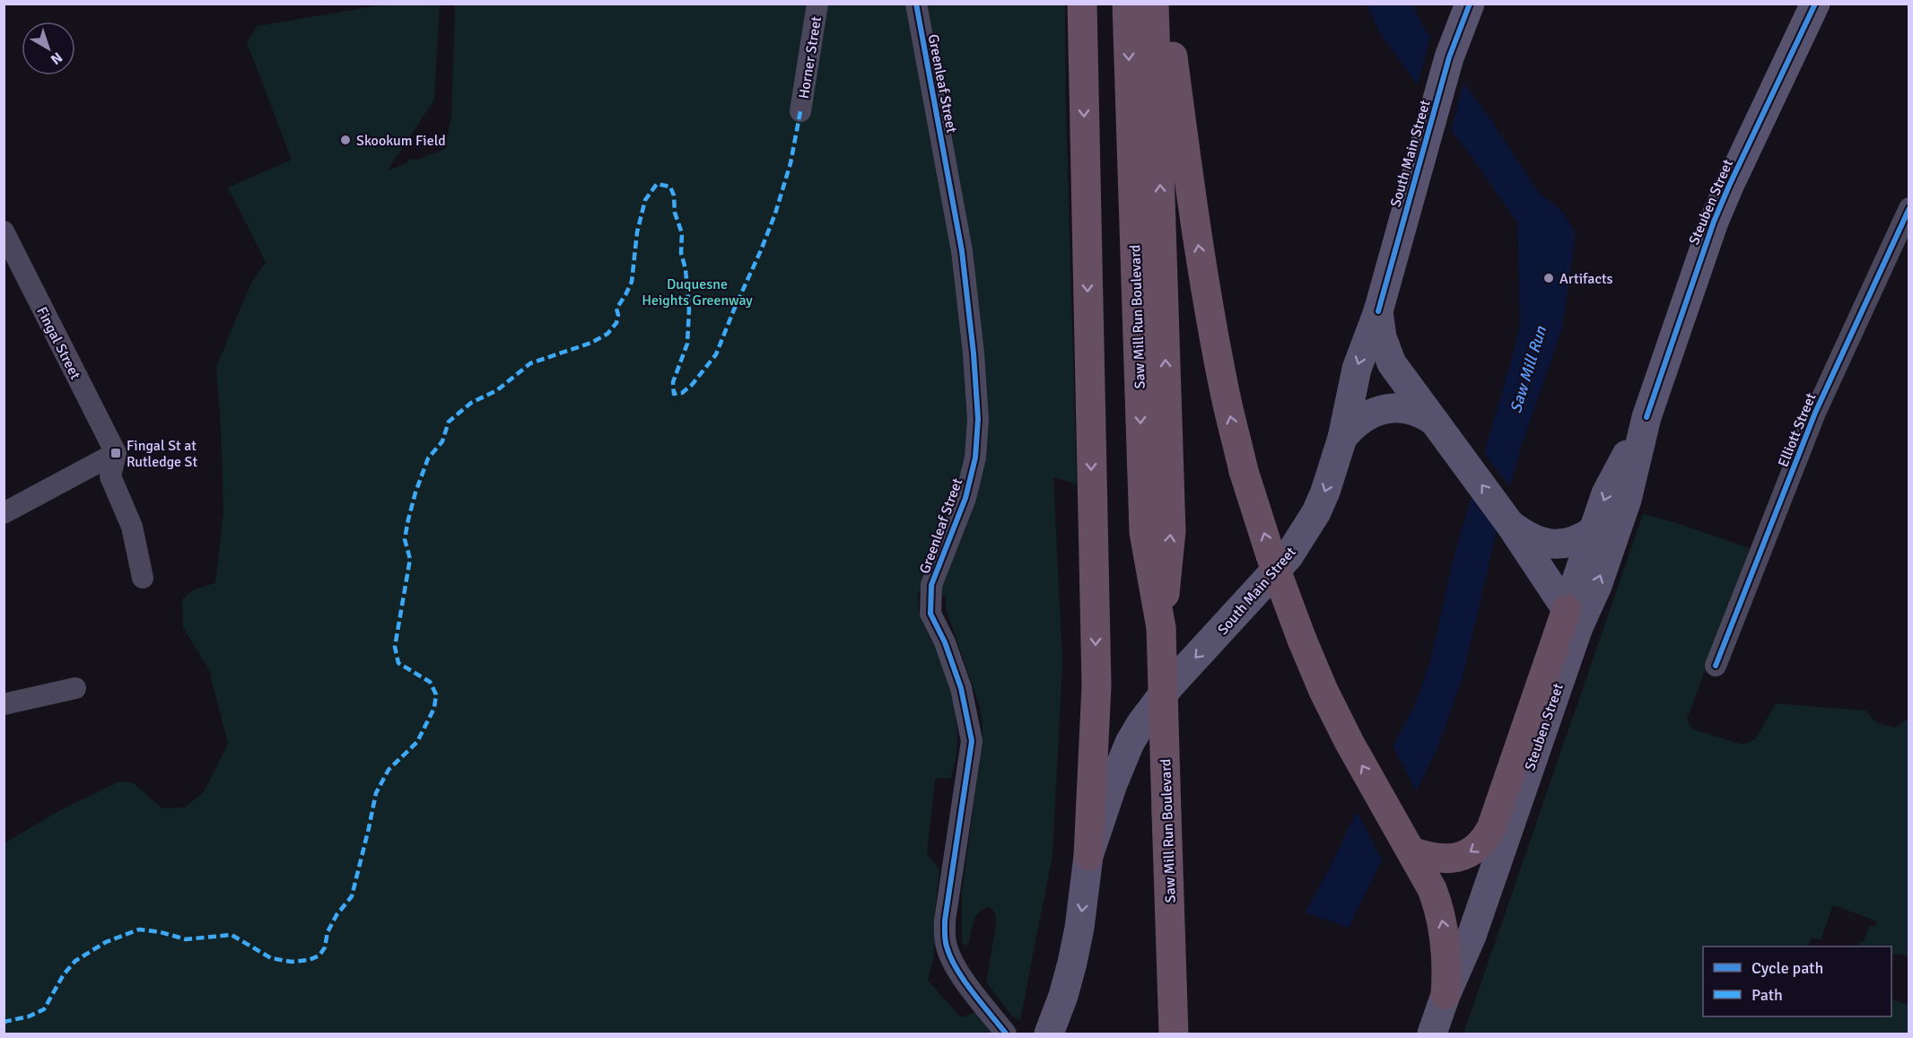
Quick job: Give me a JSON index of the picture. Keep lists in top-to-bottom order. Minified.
{"streets":{"highway":["Saw Mill Run Boulevard"],"main road":["South Main Street","Steuben Street"],"street":["Horner Street","Greenleaf Street","Fingal Street","Elliott Street"]},"one_way":["South Main Street"],"water":["Saw Mill Run"],"parks":["Duquesne Heights Greenway"],"places":{"other":["Skookum Field","Artifacts"],"transit":["Fingal St at Rutledge St"]},"legend":["Cycle path","Path"],"north":"bottom right"}
